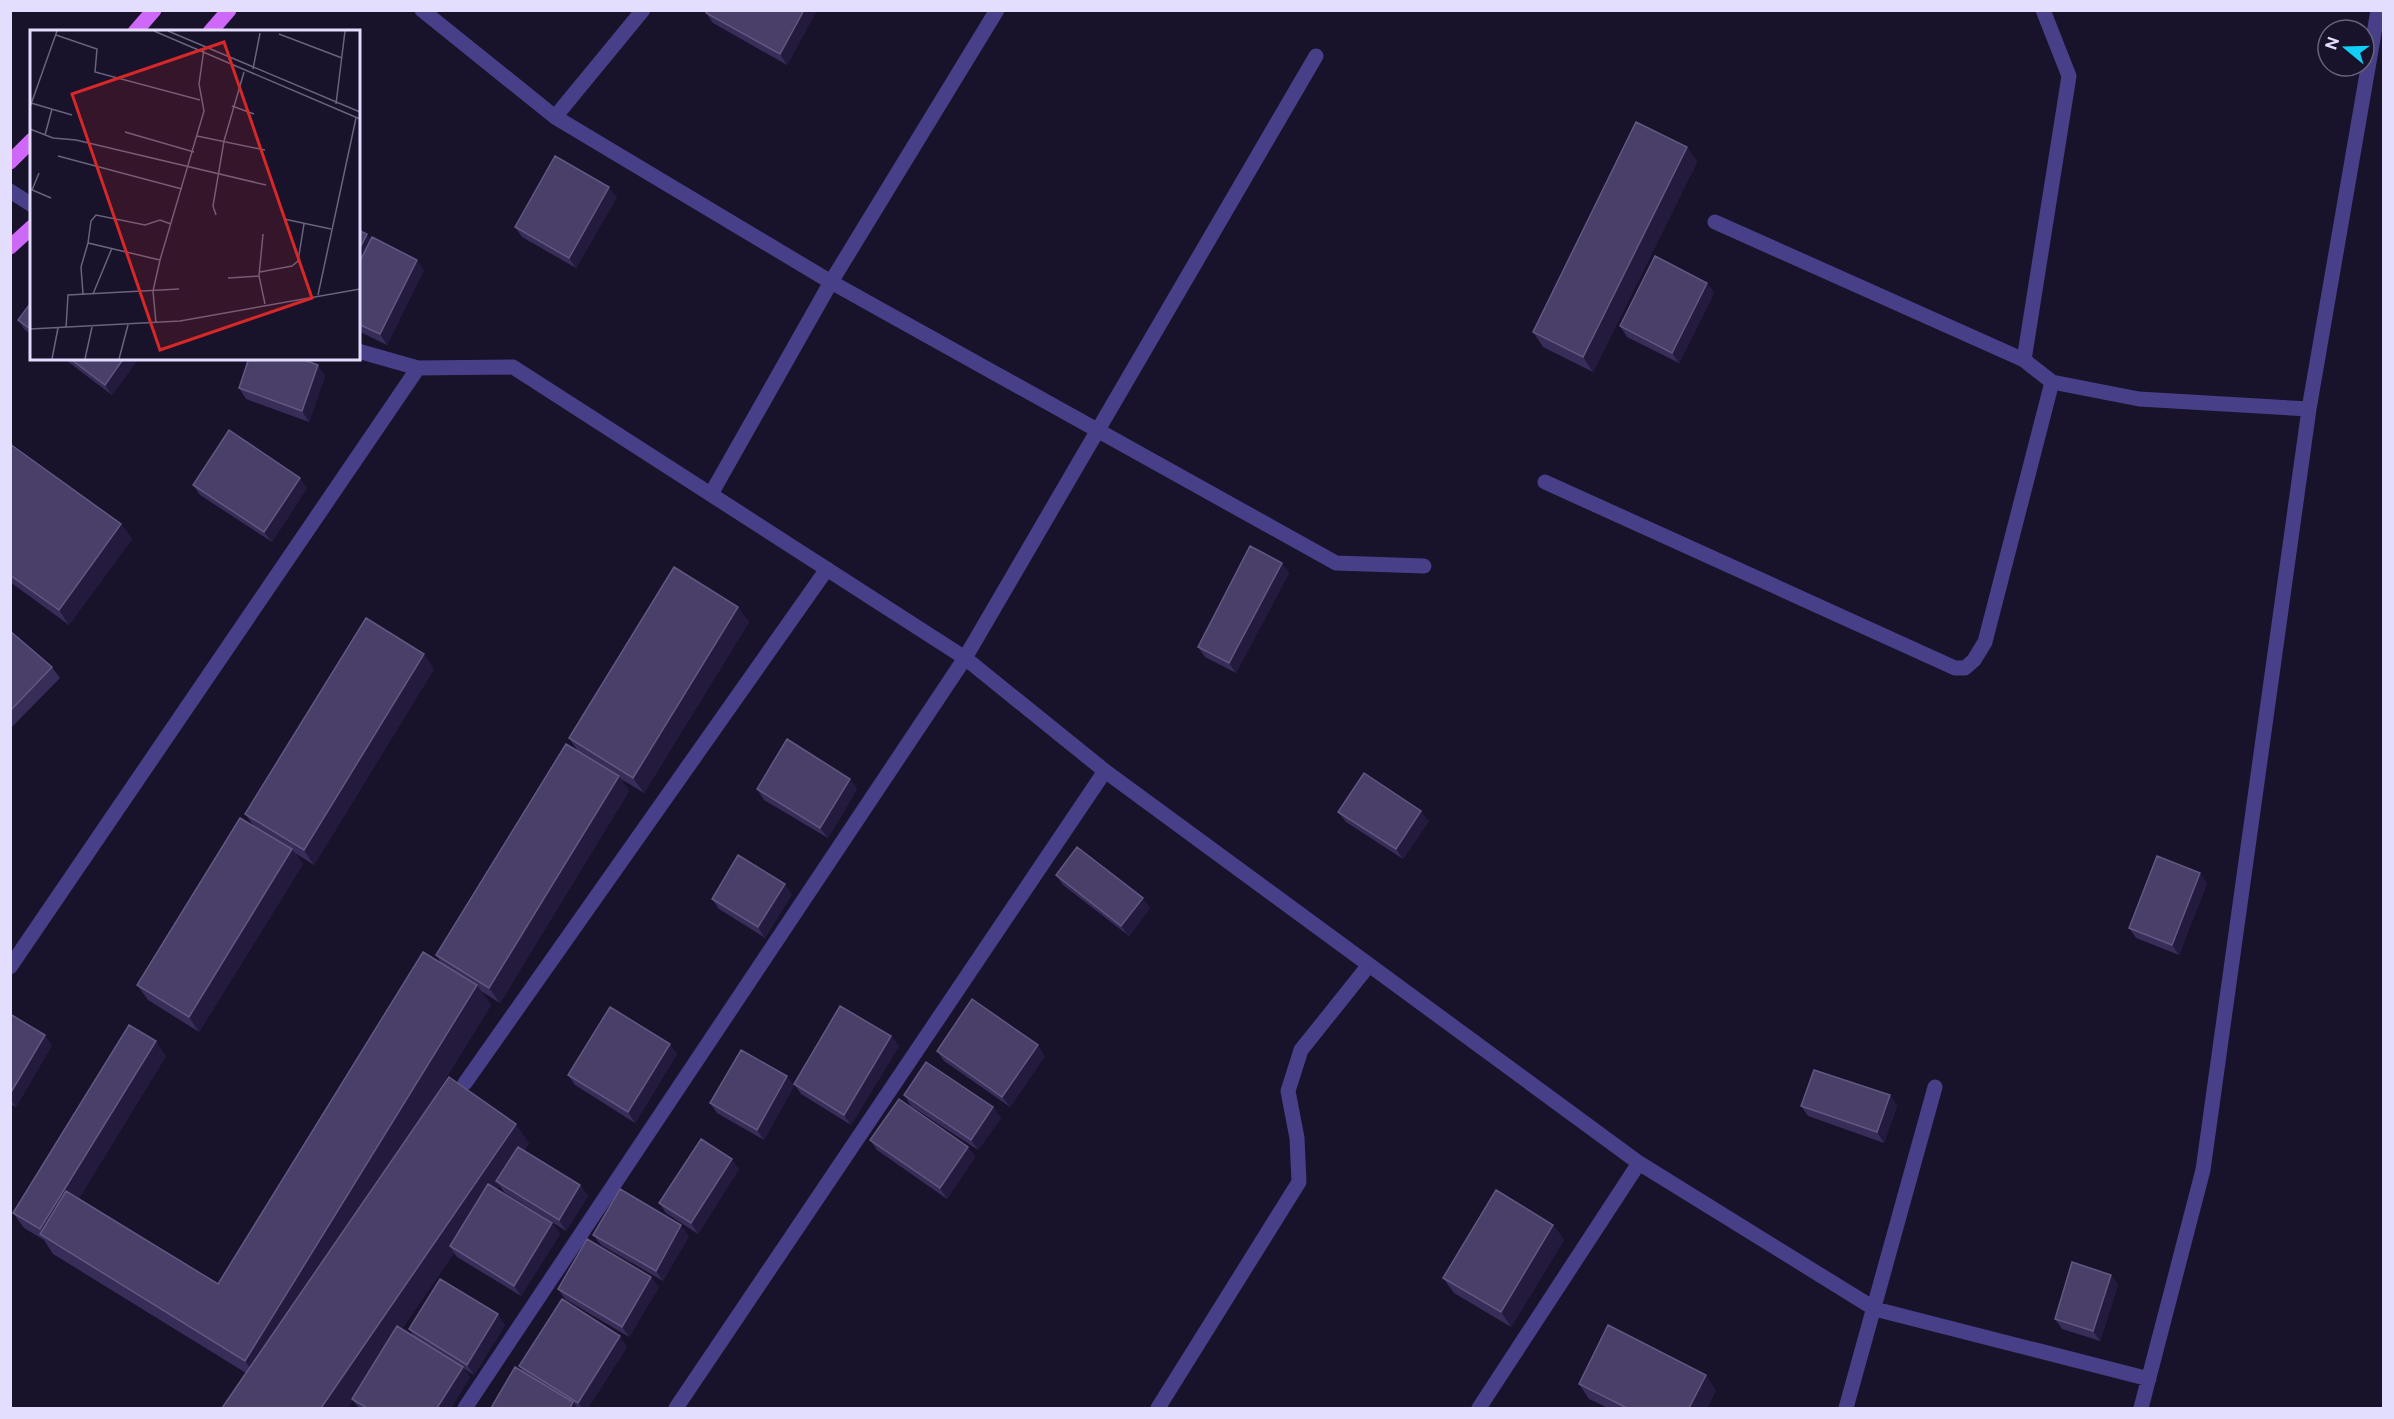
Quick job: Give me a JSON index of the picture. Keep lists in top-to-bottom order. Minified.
{"north":"left"}
